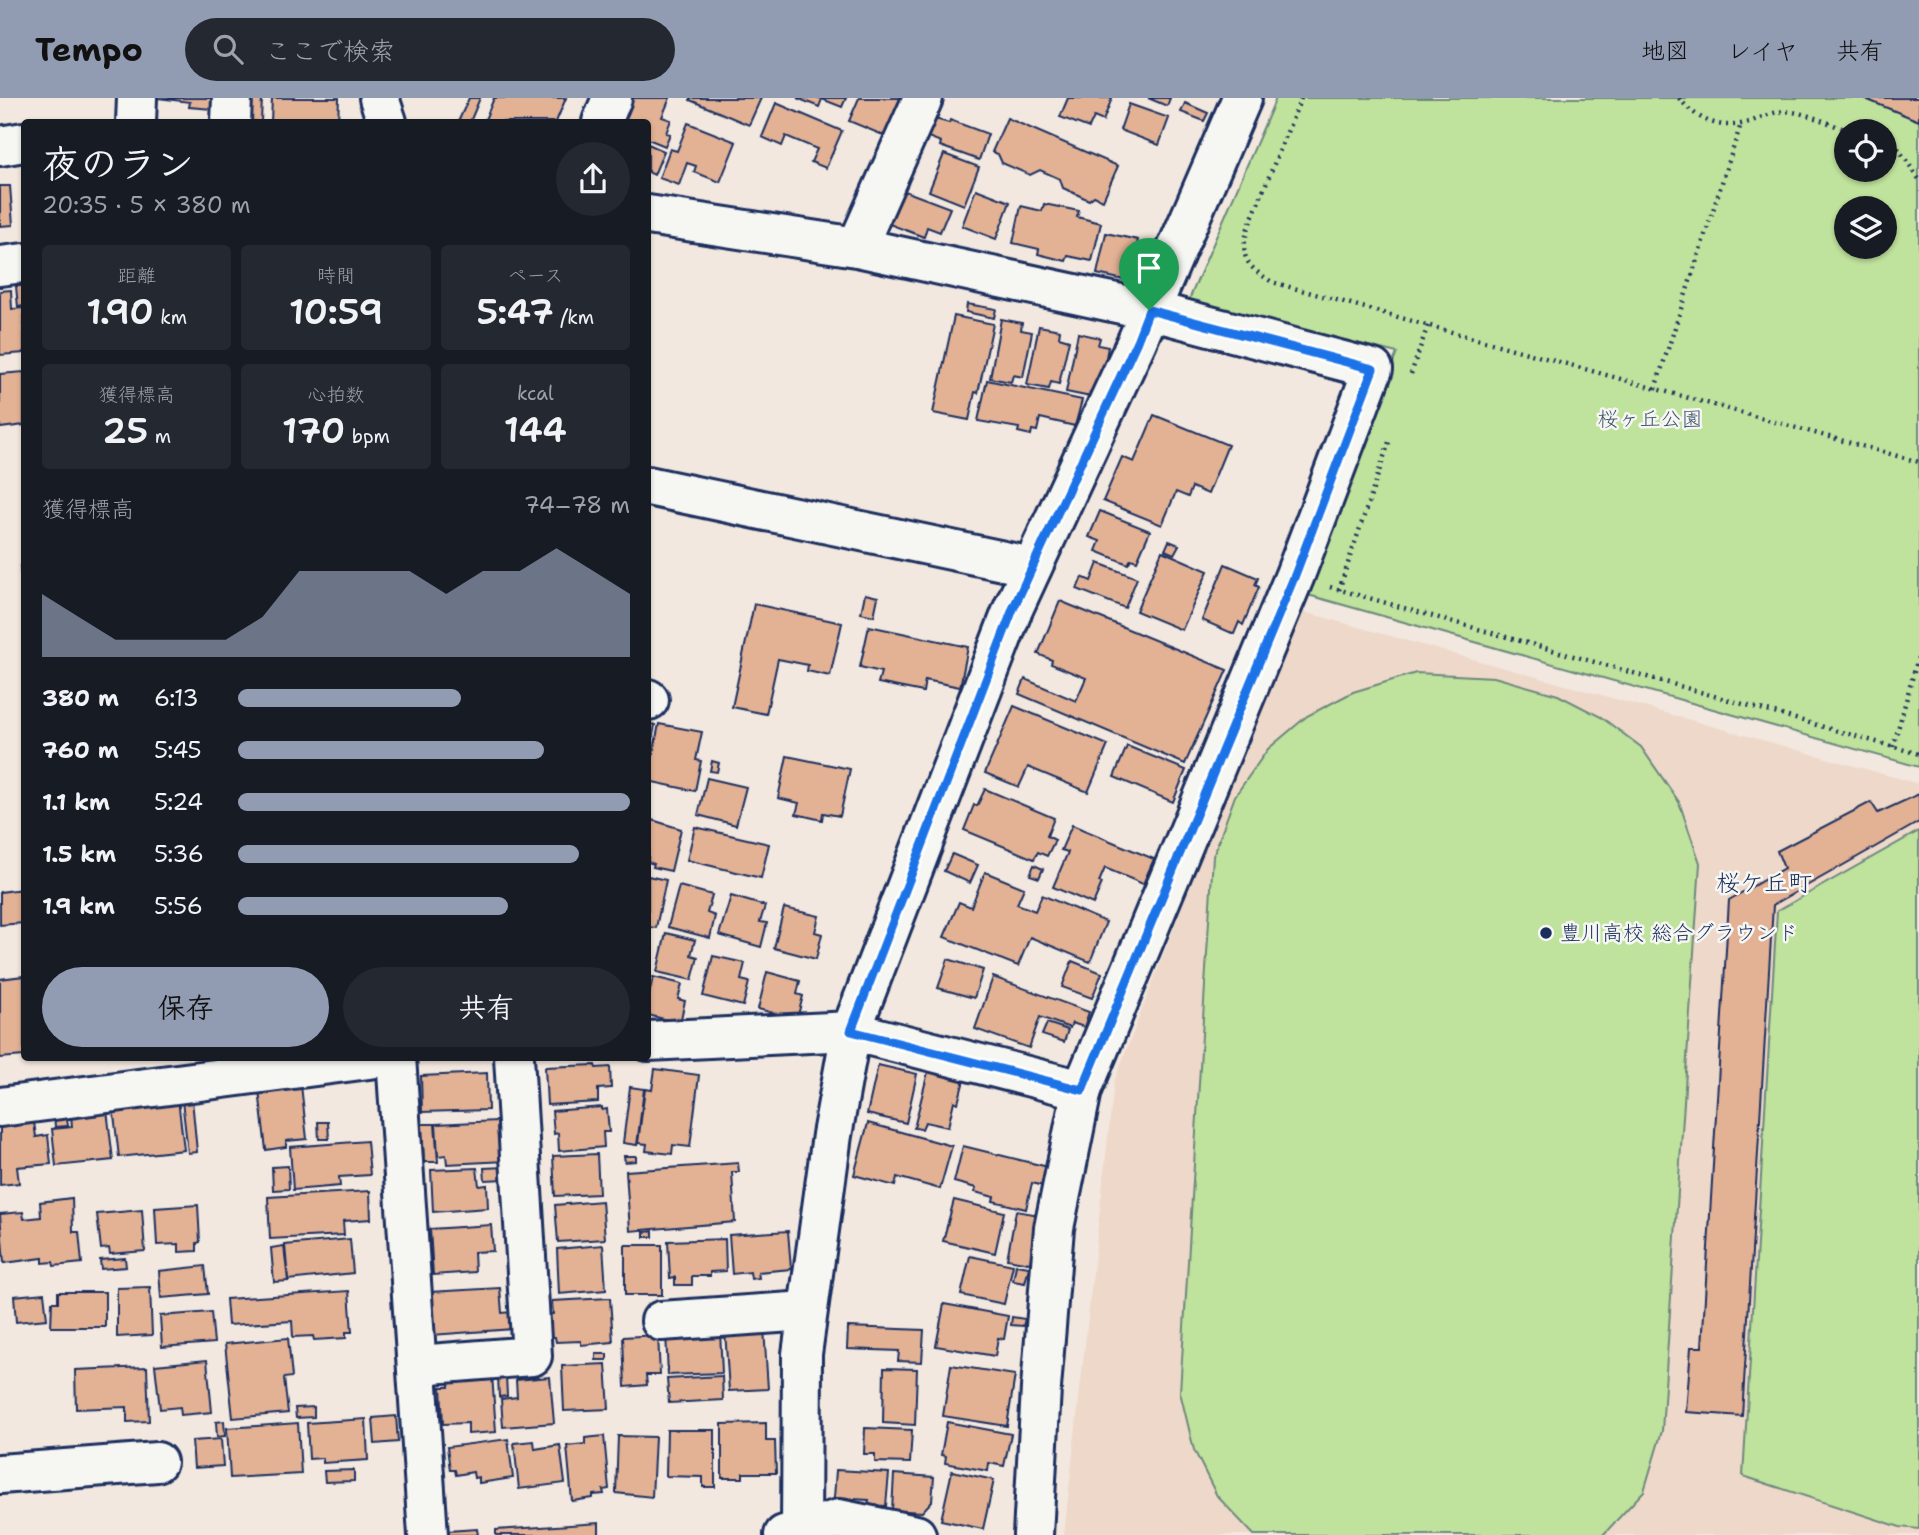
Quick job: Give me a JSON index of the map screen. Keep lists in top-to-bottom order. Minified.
{"districts":["桜ケ丘町"],"parks":["桜ヶ丘公園"],"places":["豊川高校 総合グラウンド"],"page":{"header":"Tempo","search":"ここで検索","nav":["地図","レイヤ","共有"],"heading":["夜のラン","20:35 · 5 × 380 m"],"stats":[["距離","1.90 km"],["時間","10:59"],["ペース","5:47 /km"],["獲得標高","25 m"],["心拍数","170 bpm"],["kcal","144"]],"chart":["獲得標高","74–78 m"],"list":[{"name":"380 m","note":"6:13"},{"name":"760 m","note":"5:45"},{"name":"1.1 km","note":"5:24"},{"name":"1.5 km","note":"5:36"},{"name":"1.9 km","note":"5:56"}],"buttons":["保存","共有"]}}
